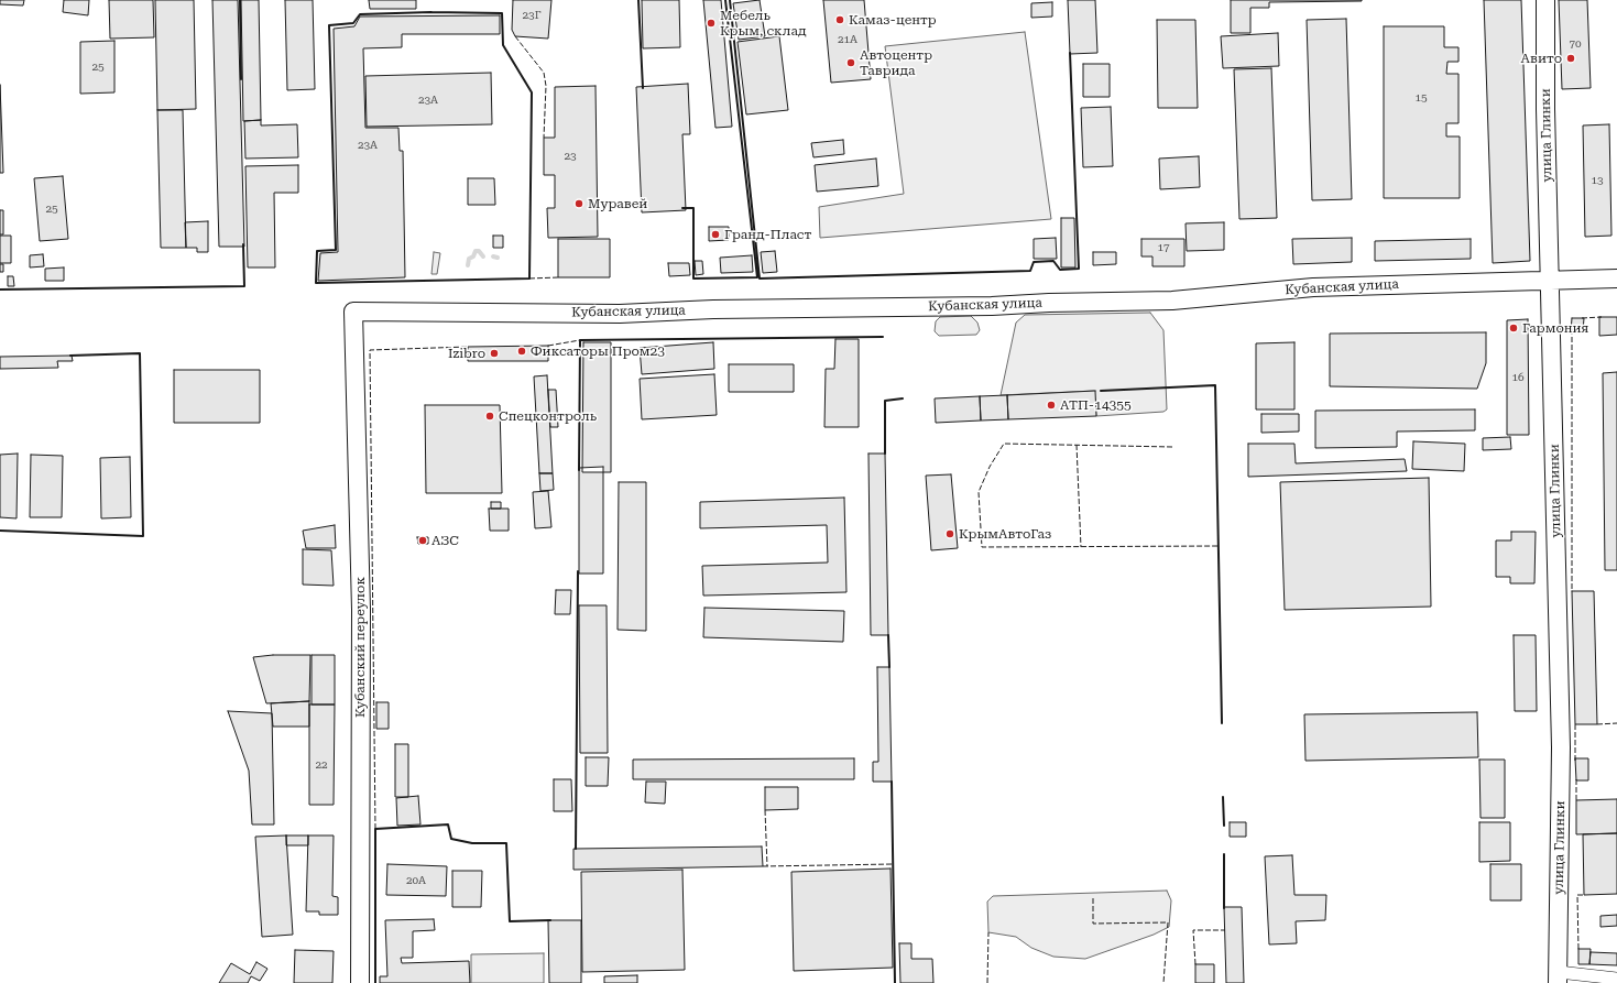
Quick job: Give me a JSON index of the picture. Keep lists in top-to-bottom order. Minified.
{"streets":{"main road":["улица Глинки","Кубанская улица","Кубанский переулок"]},"crossings":[["улица Глинки","Кубанская улица"],["Кубанская улица","Кубанский переулок"]],"places":["Камаз-центр","Мебель Крым, склад","Авито","Автоцентр Таврида","Муравей","Гранд-Пласт","Гармония","Фиксаторы Пром23","Izibro","АТП-14355","Спецконтроль","КрымАвтоГаз","АЗС"],"house_numbers":["23Г","21А","70","25","15","23А","23А","23","13","25","17","16","22","20А"]}
